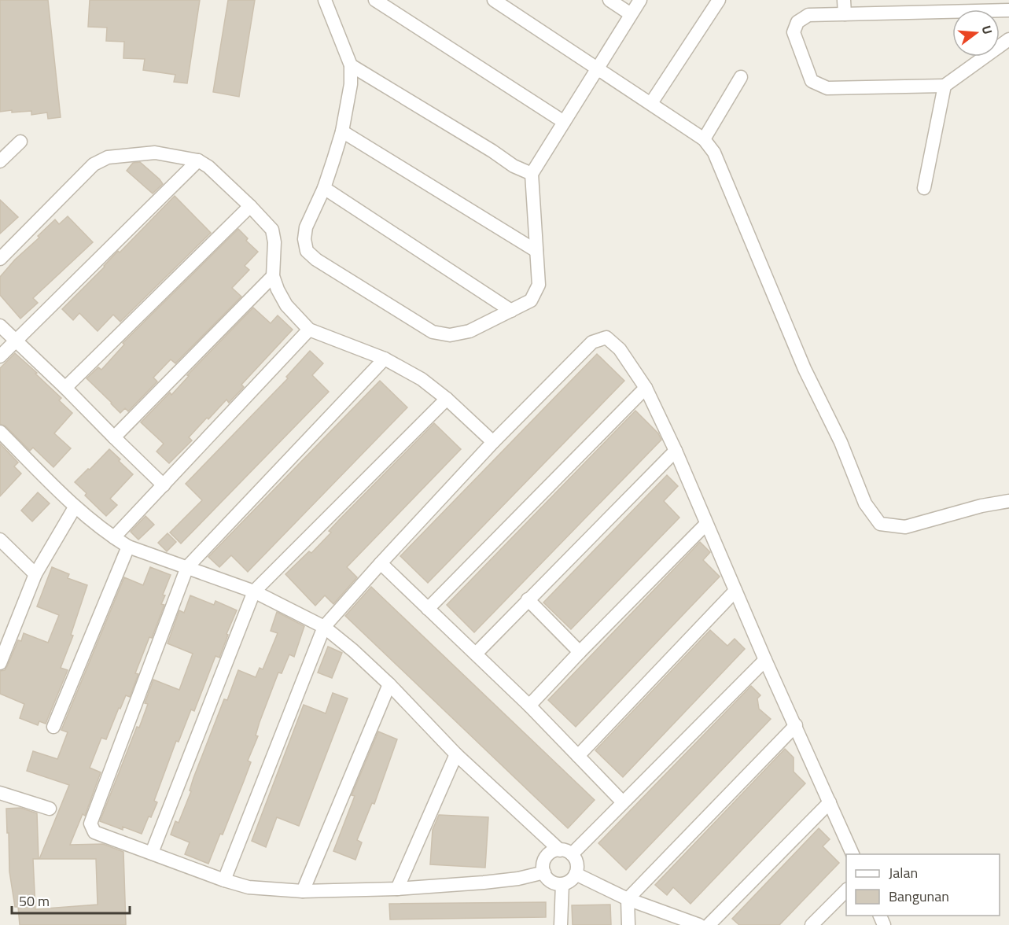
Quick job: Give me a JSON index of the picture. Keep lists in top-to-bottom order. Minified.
{"legend":["Jalan","Bangunan"],"scale_bar":"50 m","north":"right"}
